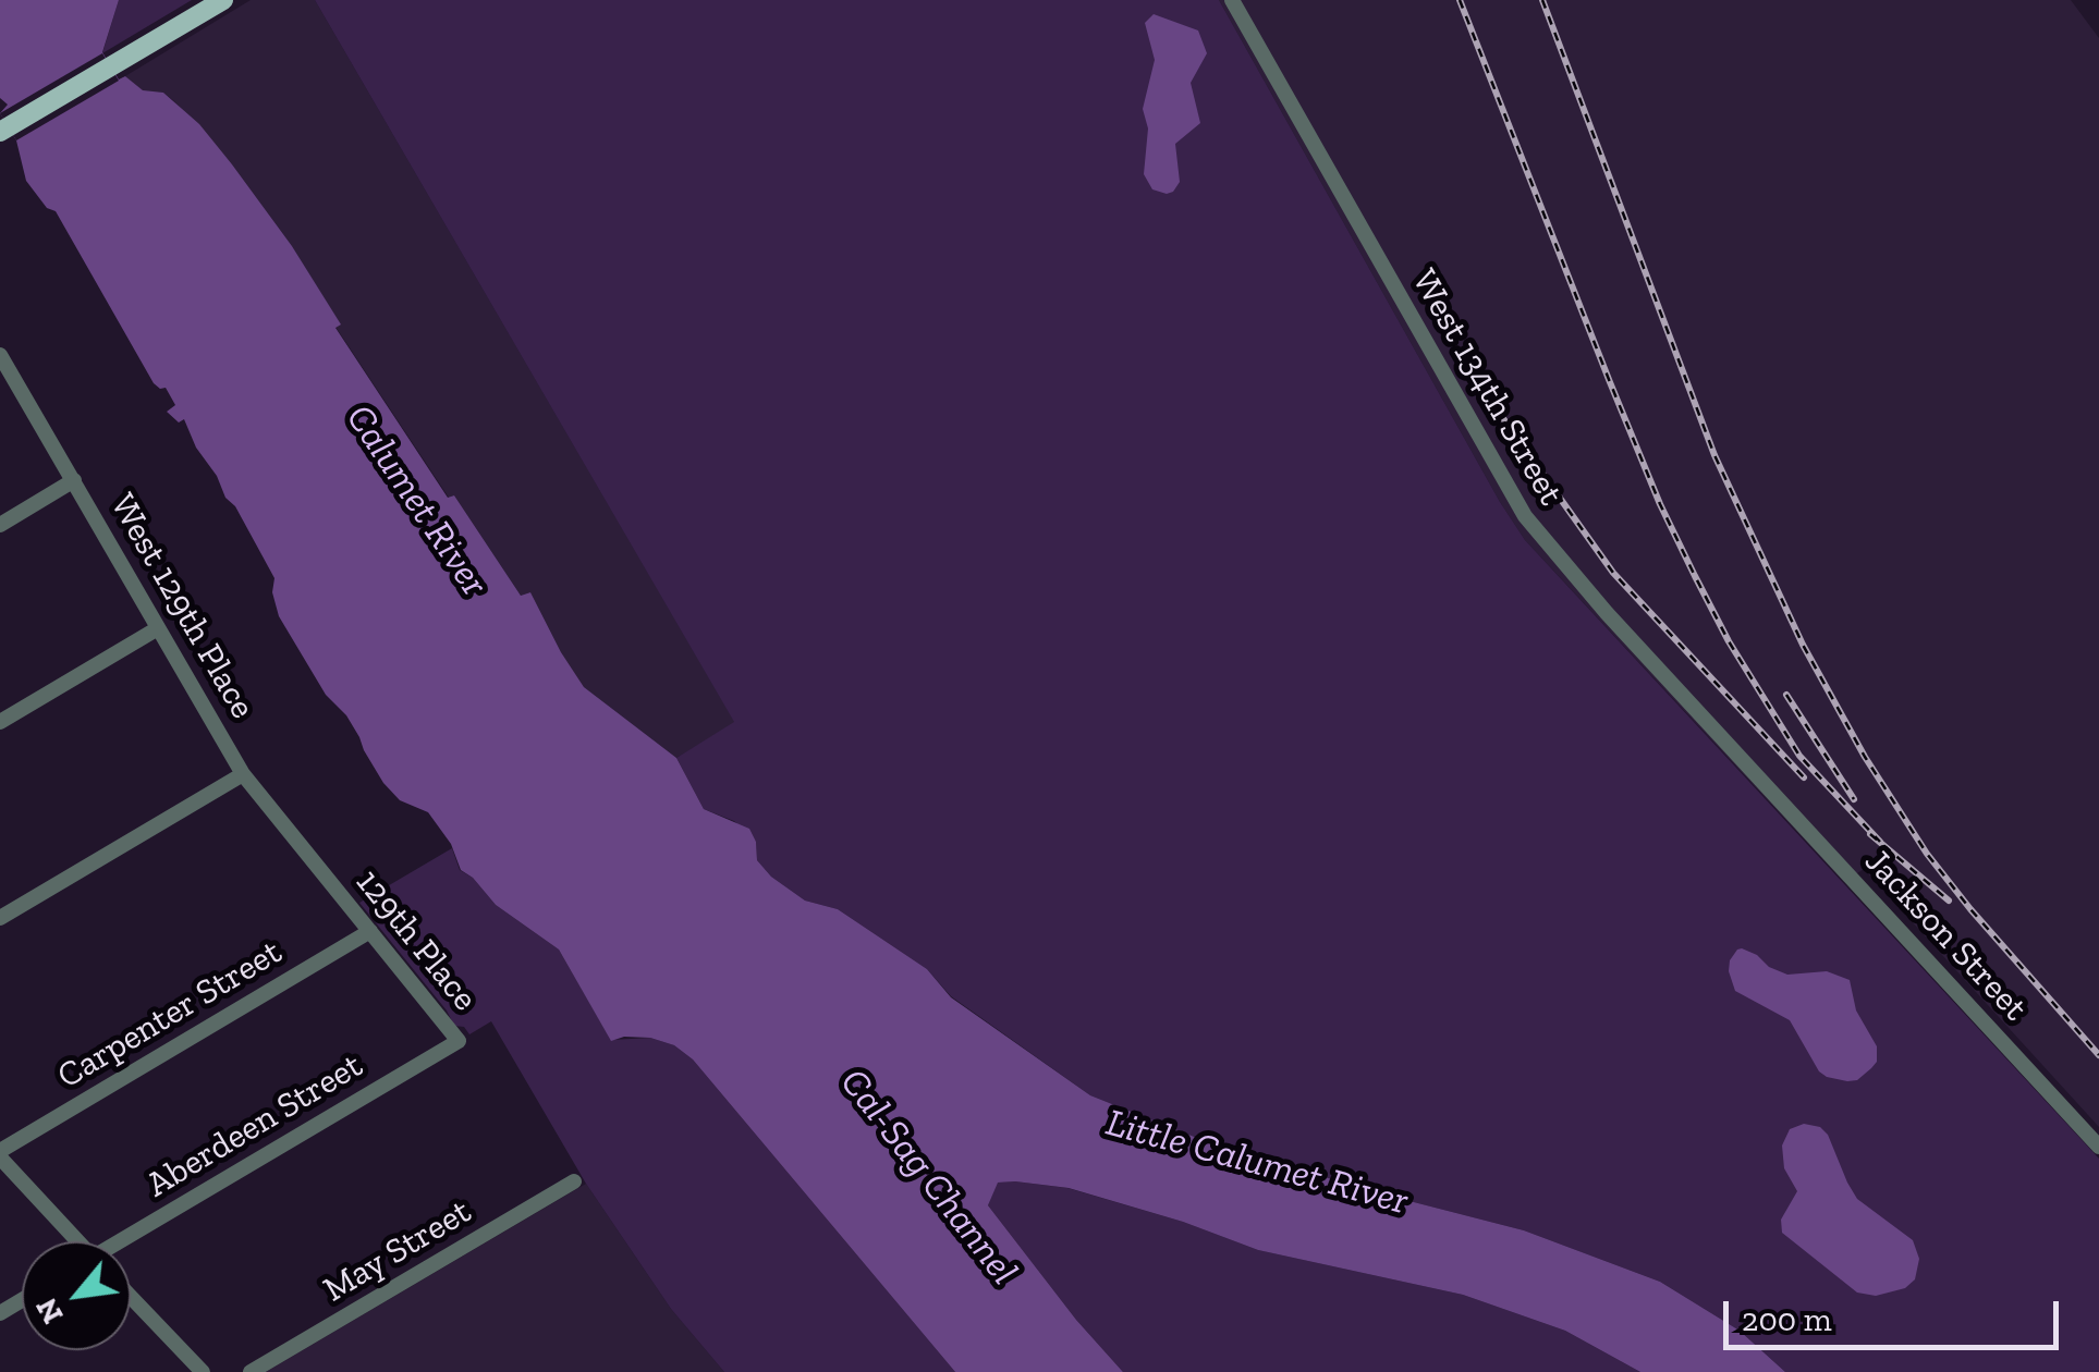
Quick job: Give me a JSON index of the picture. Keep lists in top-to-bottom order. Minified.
{"streets":{"street":["West 134th Street","West 129th Place","Jackson Street","129th Place","Carpenter Street","Aberdeen Street","May Street"]},"crossings":[["West 134th Street","Jackson Street"],["West 129th Place","129th Place"],["129th Place","Carpenter Street"],["129th Place","Aberdeen Street"]],"water":["Calumet River","Little Calumet River","Cal-Sag Channel"],"scale_bar":"200 m","north":"bottom left"}
